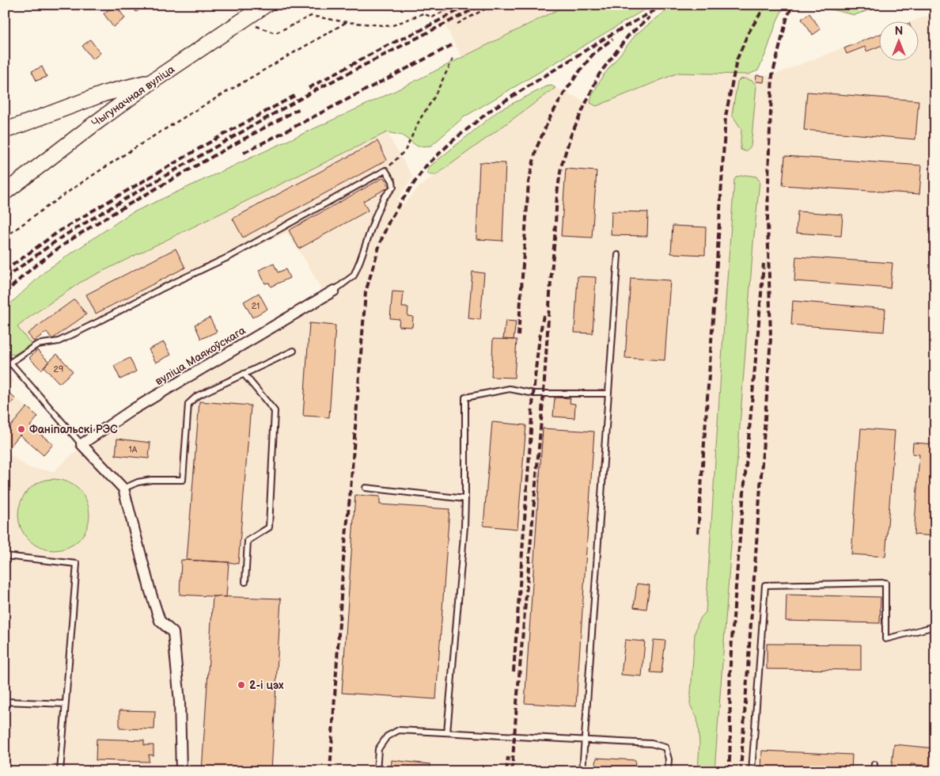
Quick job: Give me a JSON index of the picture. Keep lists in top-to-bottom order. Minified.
{"streets":{"street":["Чыгуначная вуліца","вуліца Маякоўскага"]},"places":["Фаніпальскі РЭС","2-і цэх"],"house_numbers":["21","29","1А"],"north":"top"}
